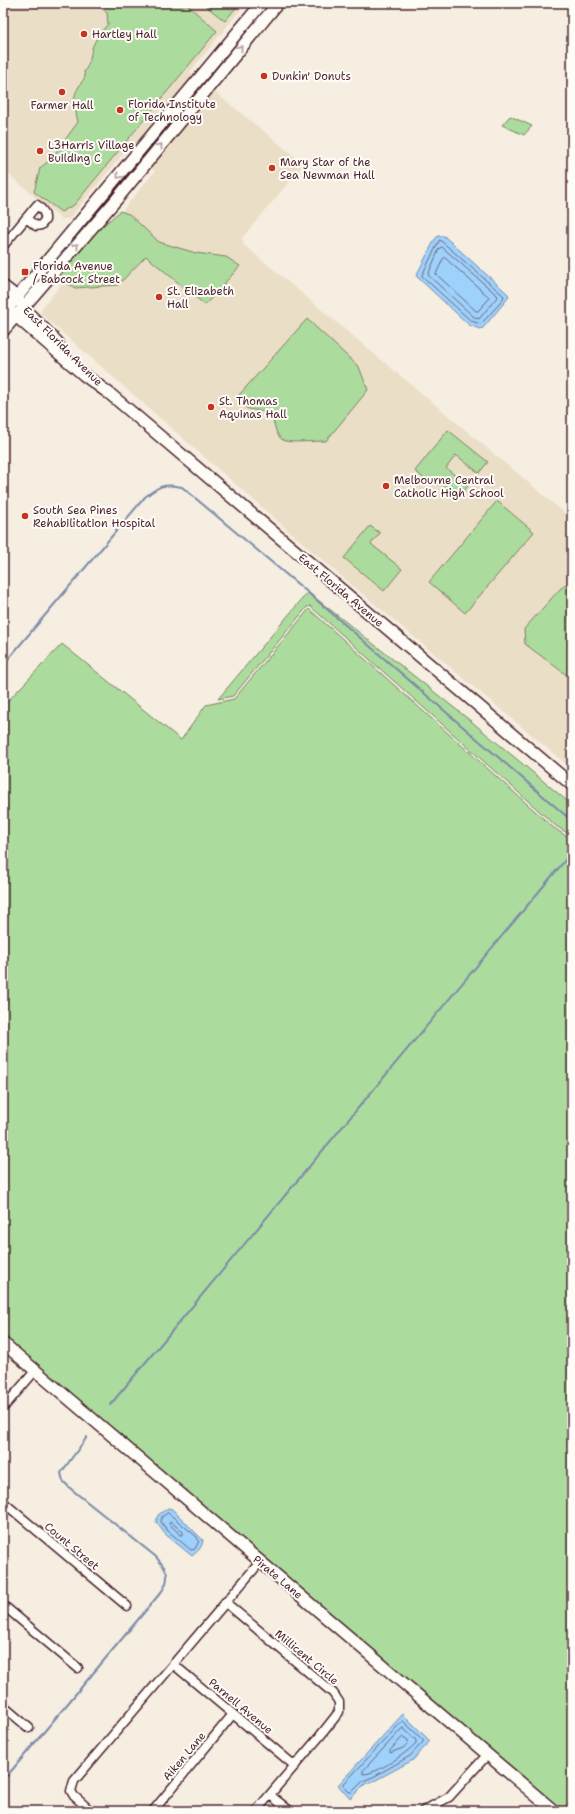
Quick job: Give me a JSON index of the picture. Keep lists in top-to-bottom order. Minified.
{"streets":{"street":["East Florida Avenue","Count Street","Pirate Lane","Millicent Circle","Parnell Avenue","Aiken Lane"]},"crossings":[["Millicent Circle","Parnell Avenue"],["Parnell Avenue","Aiken Lane"]],"places":{"other":["Hartley Hall","Dunkin' Donuts","Farmer Hall","Florida Institute of Technology","L3Harris Village Building C","Mary Star of the Sea Newman Hall","St. Elizabeth Hall","St. Thomas Aquinas Hall","Melbourne Central Catholic High School","South Sea Pines Rehabilitation Hospital"],"transit":["Florida Avenue / Babcock Street"]}}
